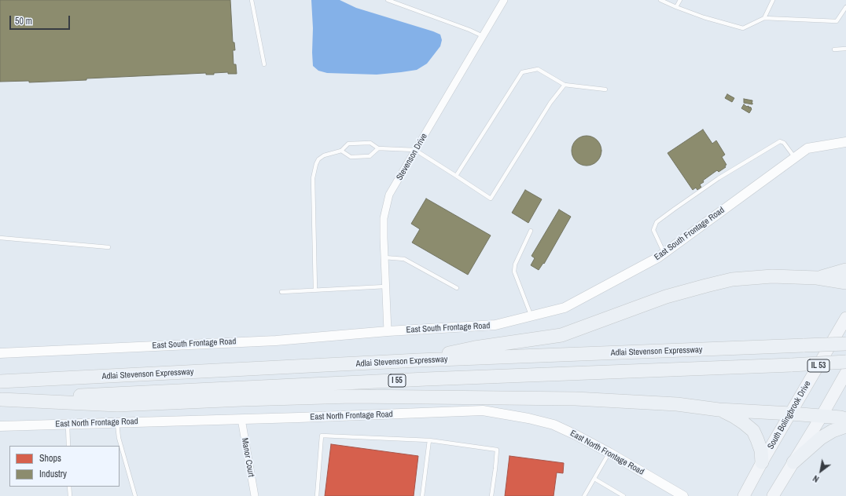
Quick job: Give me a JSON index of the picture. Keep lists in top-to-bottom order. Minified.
{"streets":{"highway":["Adlai Stevenson Expressway","I 55"],"main road":["IL 53","South Bolingbrook Drive"],"street":["Stevenson Drive","East South Frontage Road","East North Frontage Road","Manor Court"]},"crossings":[["Stevenson Drive","East South Frontage Road"],["East North Frontage Road","Manor Court"]],"legend":["Shops","Industry"],"scale_bar":"50 m","north":"bottom left"}
